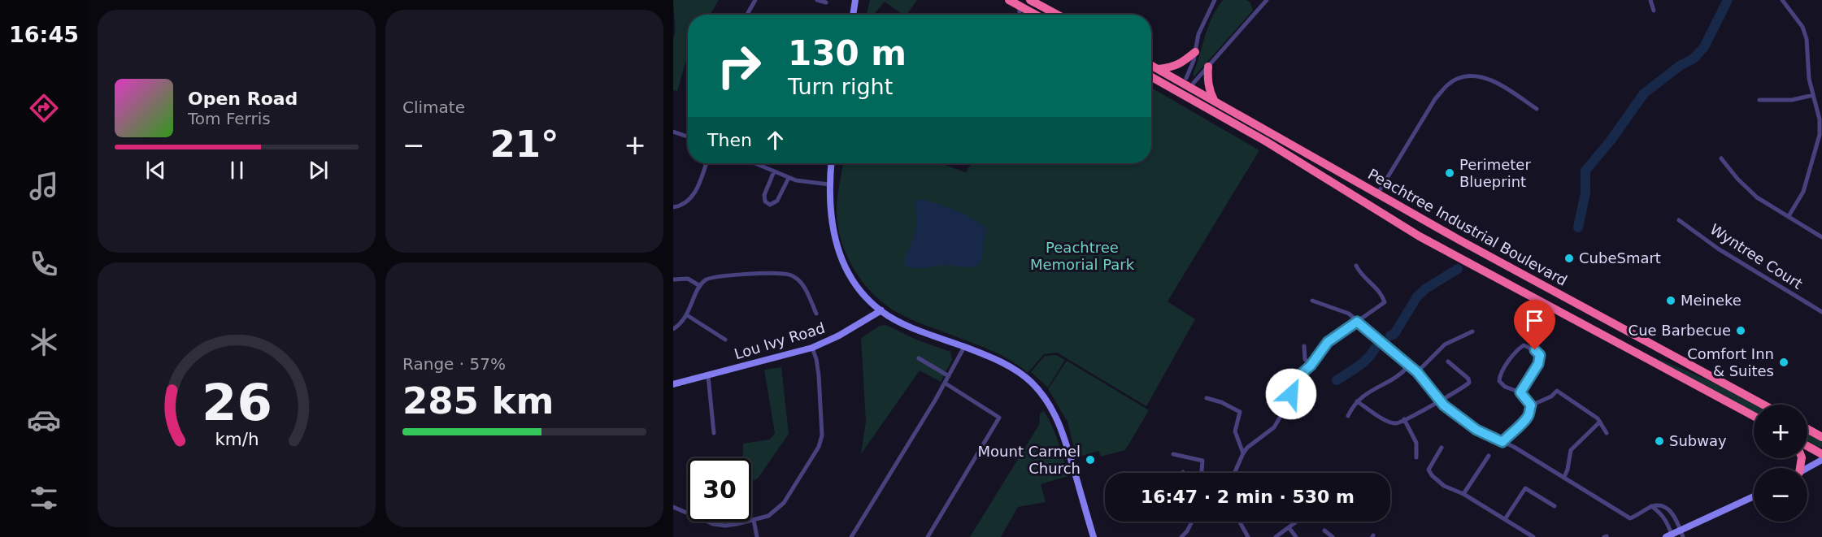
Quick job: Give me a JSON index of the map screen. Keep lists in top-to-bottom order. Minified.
{"streets":{"highway":["Peachtree Industrial Boulevard"],"street":["Wyntree Court","Lou Ivy Road"]},"parks":["Peachtree Memorial Park"],"places":["Perimeter Blueprint","CubeSmart","Meineke","Cue Barbecue","Comfort Inn & Suites","Subway","Mount Carmel Church"],"page":{"tabs":"16:45","tile":["Climate",["Range · 57%","285 km"]],"turn":["130 m","Turn right"],"song":["Open Road","Tom Ferris"],"then":"Then","heat":["−","21°","+"],"map_buttons":["+","−"],"limit":"30","trip":"16:47 · 2 min · 530 m","gauge":["26","km/h"]}}
